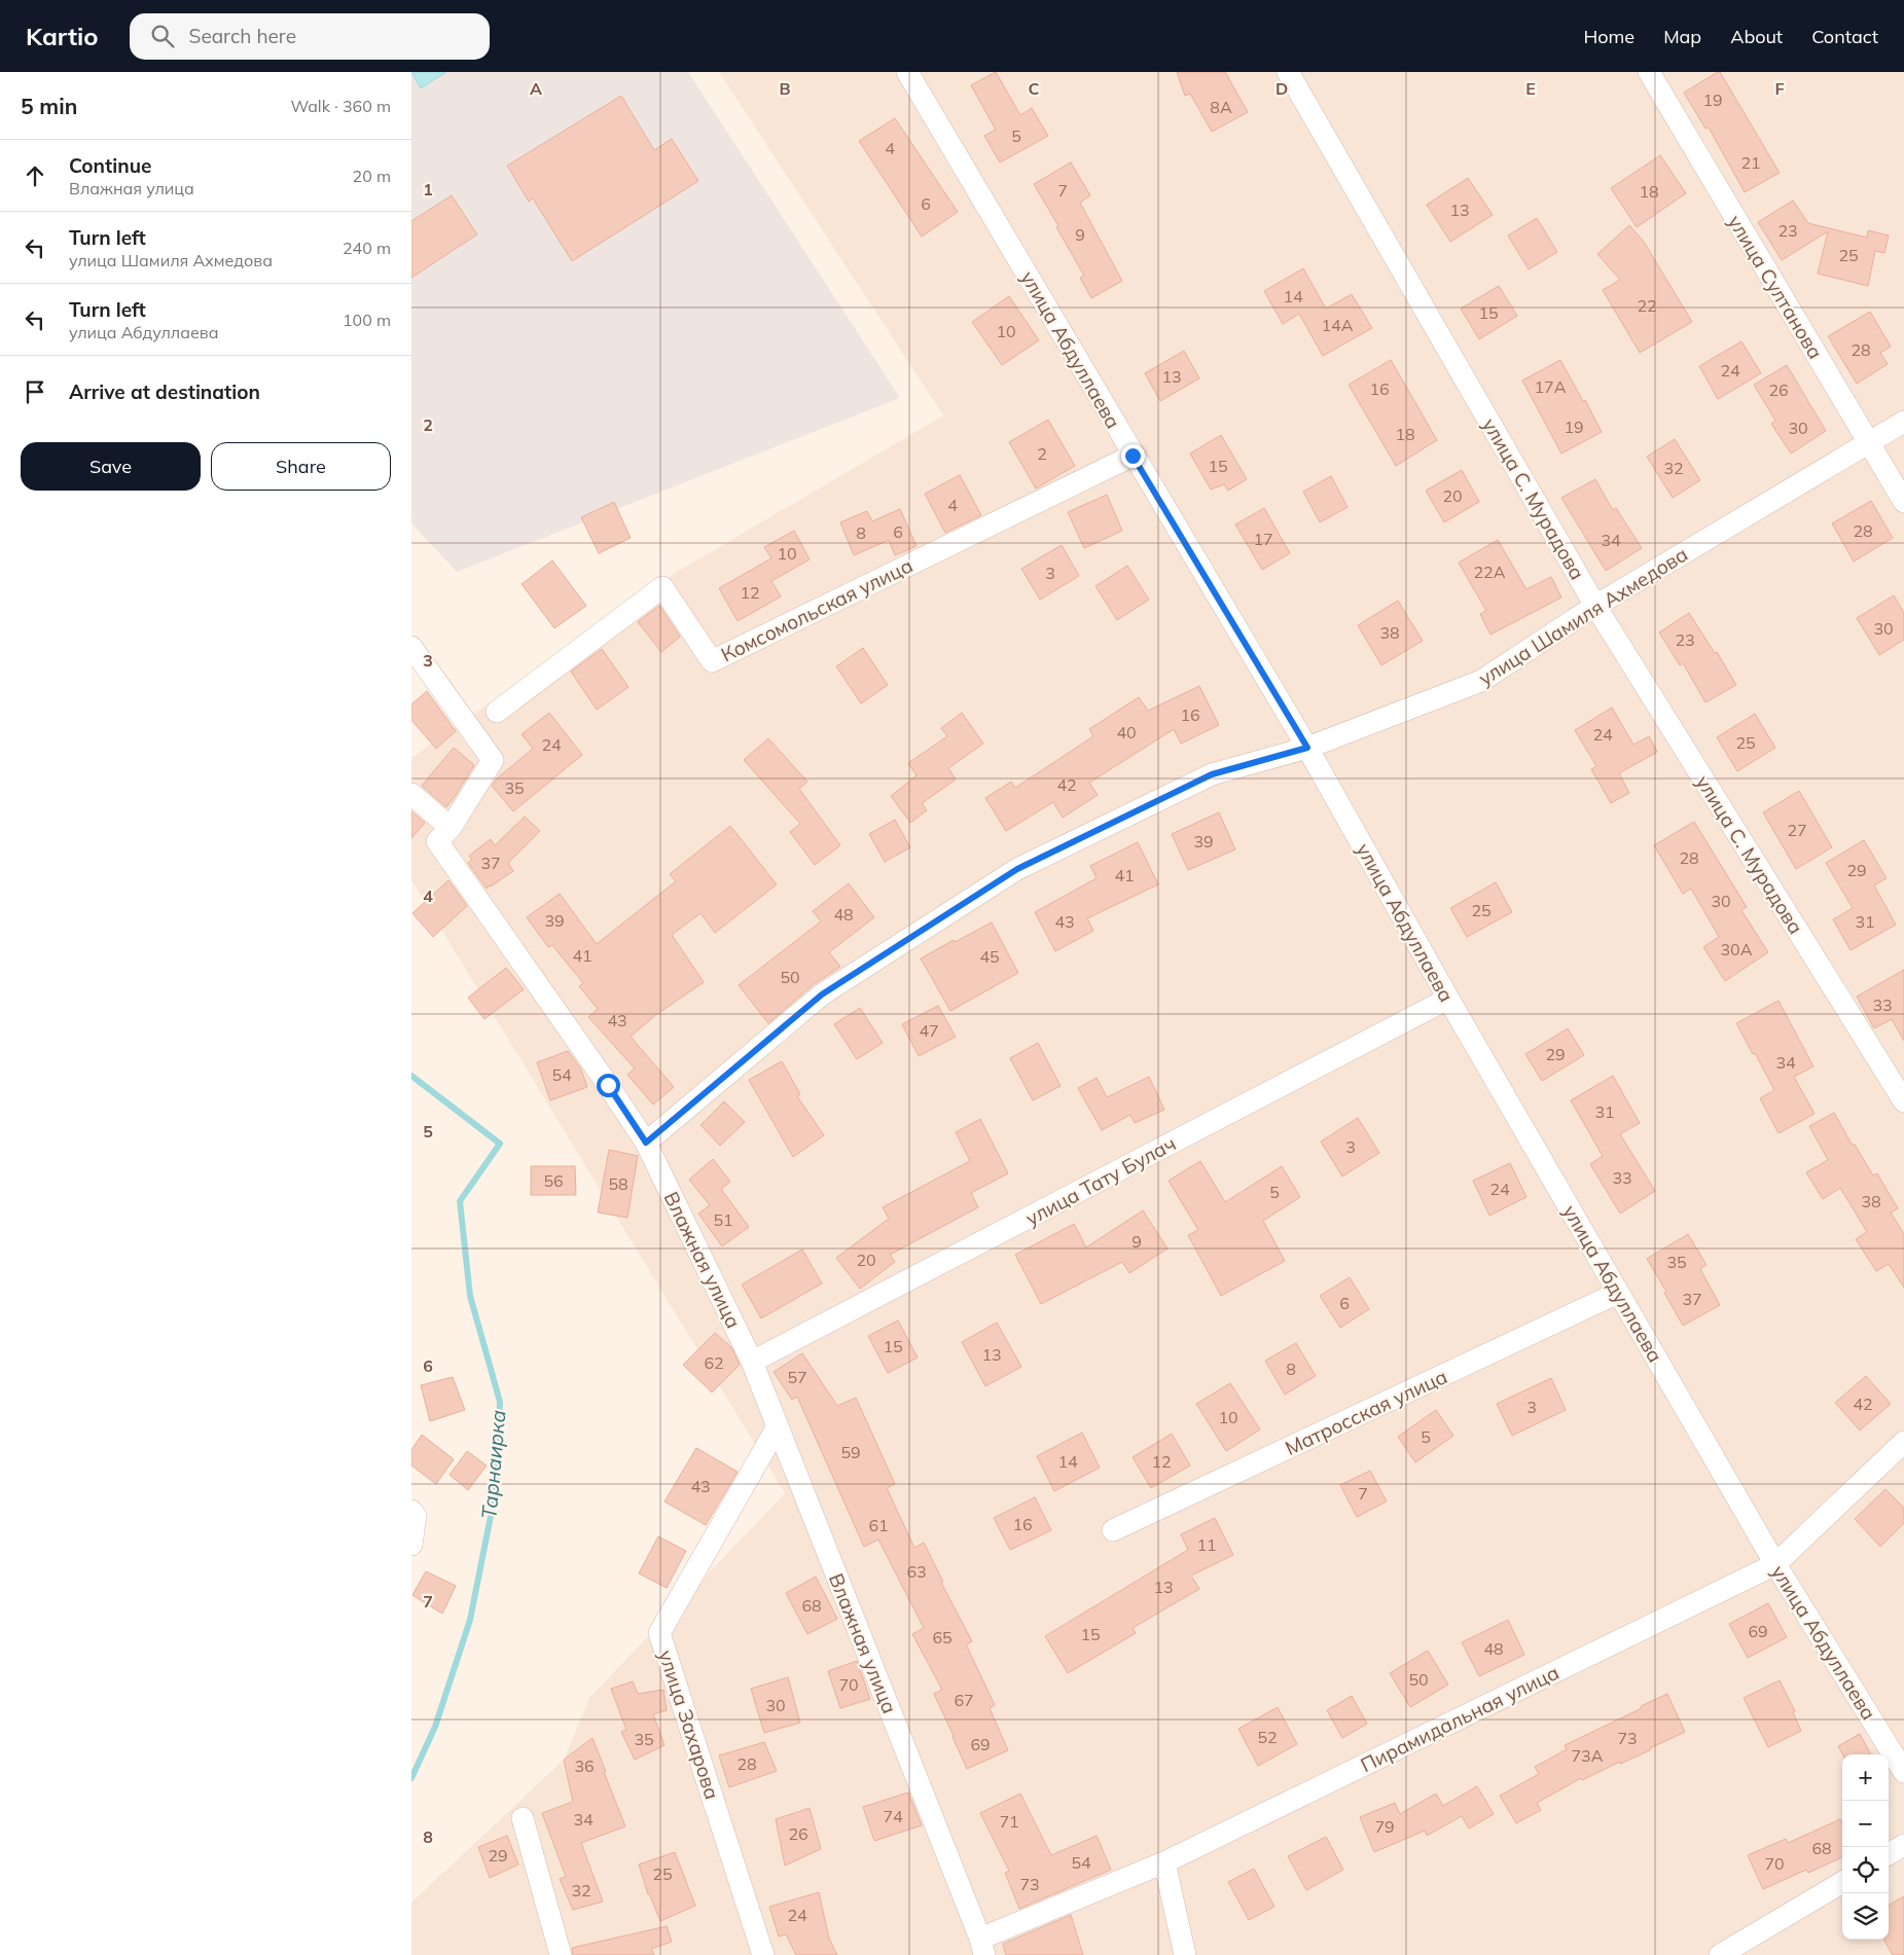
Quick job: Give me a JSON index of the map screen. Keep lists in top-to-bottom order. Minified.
{"streets":{"street":["улица Султанова","улица Абдуллаева","улица С. Мурадова","Комсомольская улица","улица Шамиля Ахмедова","улица Тату Булач","Влажная улица","Матросская улица","Пирамидальная улица","улица Захарова"]},"crossings":[["улица Султанова","улица Шамиля Ахмедова"],["улица Абдуллаева","Комсомольская улица"],["улица Абдуллаева","улица Шамиля Ахмедова"],["улица Абдуллаева","улица Тату Булач"],["улица Абдуллаева","Матросская улица"],["улица Абдуллаева","Пирамидальная улица"],["улица С. Мурадова","улица Шамиля Ахмедова"],["улица Шамиля Ахмедова","Влажная улица"],["улица Тату Булач","Влажная улица"],["Влажная улица","Пирамидальная улица"],["Влажная улица","улица Захарова"]],"water":["Тарнаирка"],"house_numbers":["19","8А","5","4","21","7","18","6","13","23","9","25","14","22","15","14А","10","28","24","13","17А","16","26","19","30","18","2","15","32","20","4","28","6","8","17","34","10","22А","3","12","30","38","23","16","40","24","25","24","42","35","27","39","28","37","29","41","30","25","48","39","43","31","30А","41","45","50","33","43","47","29","34","54","31","3","33","56","58","24","5","38","51","9","20","35","37","6","15","13","62","8","57","42","3","10","5","59","14","12","43","7","16","61","11","63","13","68","69","15","65","48","50","70","67","30","52","73","35","69","73А","28","36","74","34","71","79","26","68","29","54","70","25","73","32","24"],"page":{"header":"Kartio","search":"Search here","nav":["Home","Map","About","Contact"],"heading":["5 min","Walk · 360 m"],"list":[["Continue","Влажная улица","20 m"],["Turn left","улица Шамиля Ахмедова","240 m"],["Turn left","улица Абдуллаева","100 m"],"Arrive at destination"],"buttons":["Save","Share"],"map_buttons":["+","−"]},"grid":{"columns":["A","B","C","D","E","F"],"rows":["1","2","3","4","5","6","7","8"]}}
